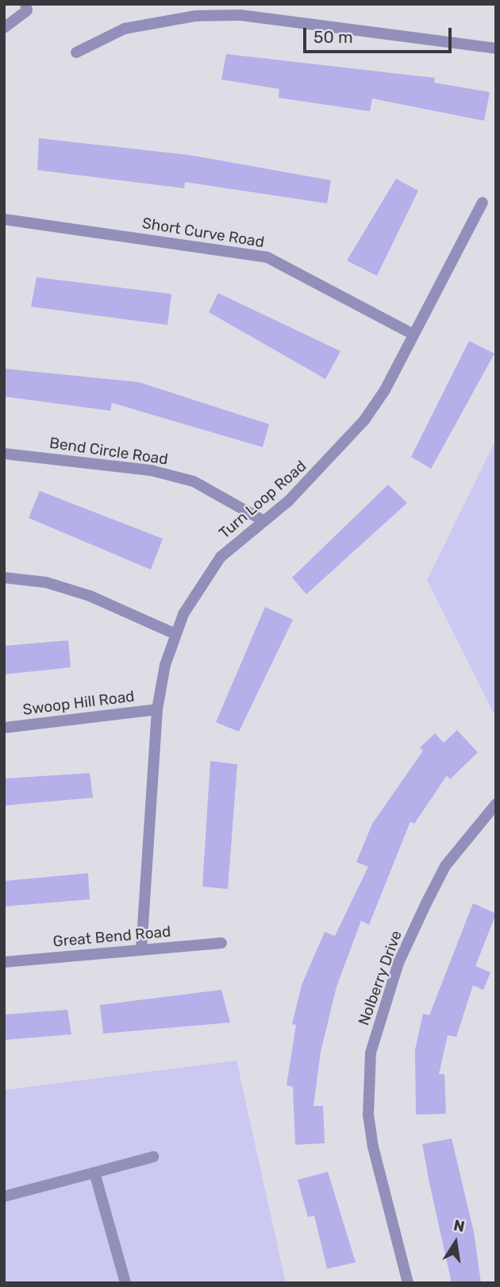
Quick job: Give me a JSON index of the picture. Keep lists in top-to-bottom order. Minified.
{"streets":{"street":["Short Curve Road","Bend Circle Road","Turn Loop Road","Swoop Hill Road","Great Bend Road","Nolberry Drive"]},"crossings":[["Short Curve Road","Turn Loop Road"],["Bend Circle Road","Turn Loop Road"],["Turn Loop Road","Swoop Hill Road"],["Turn Loop Road","Great Bend Road"]],"scale_bar":"50 m","north":"top"}
